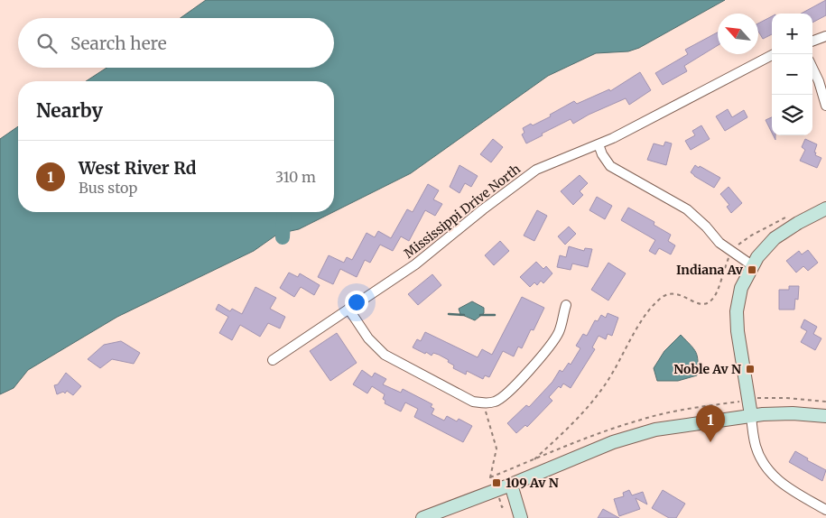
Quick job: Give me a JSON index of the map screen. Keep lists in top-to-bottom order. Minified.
{"streets":{"street":["Mississippi Drive North"]},"places":{"transit":["Indiana Av","Noble Av N","109 Av N"]},"north":"top left","page":{"map_buttons":["+","−"],"search":"Search here","heading":"Nearby","list":[{"mark":"1","name":"West River Rd","note":"Bus stop","value":"310 m"}],"pins":"1"}}
